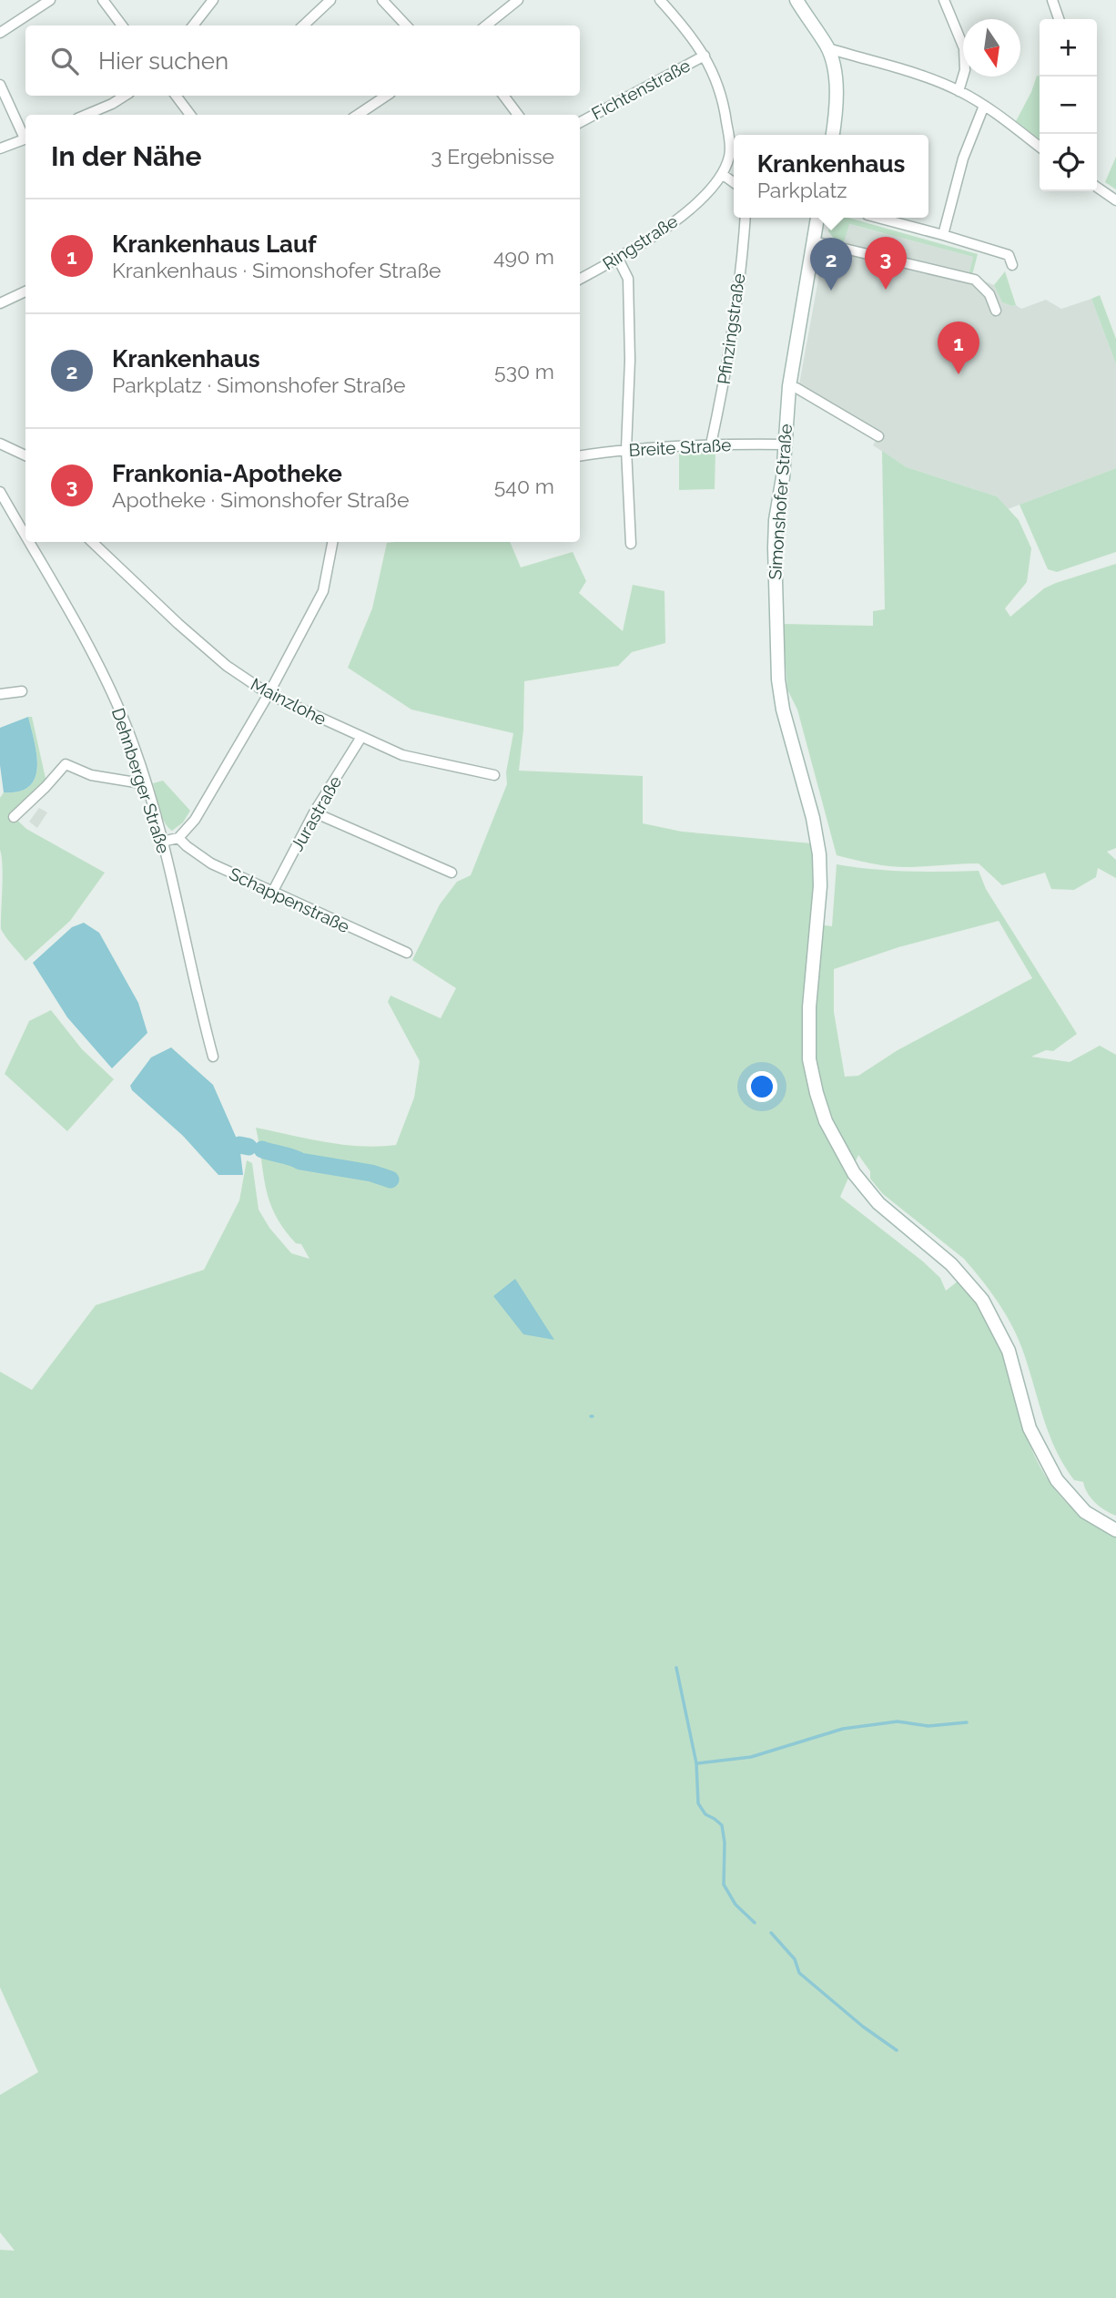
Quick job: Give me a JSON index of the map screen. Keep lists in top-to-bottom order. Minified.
{"streets":{"street":["Fichtenstraße","Ringstraße","Pfinzingstraße","Breite Straße","Simonshofer Straße","Mainzlohe","Dehnberger Straße","Jurastraße","Schappenstraße"]},"crossings":[["Fichtenstraße","Ringstraße"],["Pfinzingstraße","Breite Straße"],["Breite Straße","Simonshofer Straße"],["Mainzlohe","Jurastraße"],["Jurastraße","Schappenstraße"]],"north":"bottom","page":{"map_buttons":["+","−"],"search":"Hier suchen","heading":["In der Nähe","3 Ergebnisse"],"popup":["Krankenhaus","Parkplatz"],"list":[{"mark":"1","name":"Krankenhaus Lauf","note":"Krankenhaus · Simonshofer Straße","value":"490 m"},{"mark":"2","name":"Krankenhaus","note":"Parkplatz · Simonshofer Straße","value":"530 m"},{"mark":"3","name":"Frankonia-Apotheke","note":"Apotheke · Simonshofer Straße","value":"540 m"}],"pins":["3","2","1"]}}
